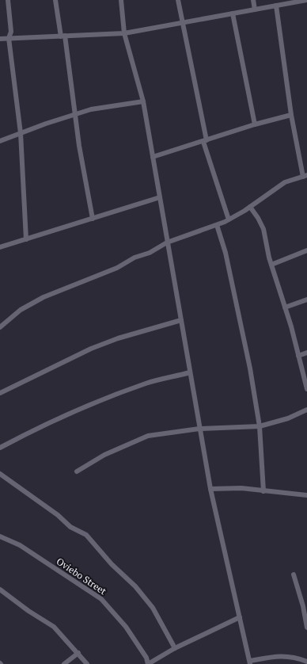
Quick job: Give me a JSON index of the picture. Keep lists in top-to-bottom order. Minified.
{"streets":{"street":["Oviebo Street"]}}
